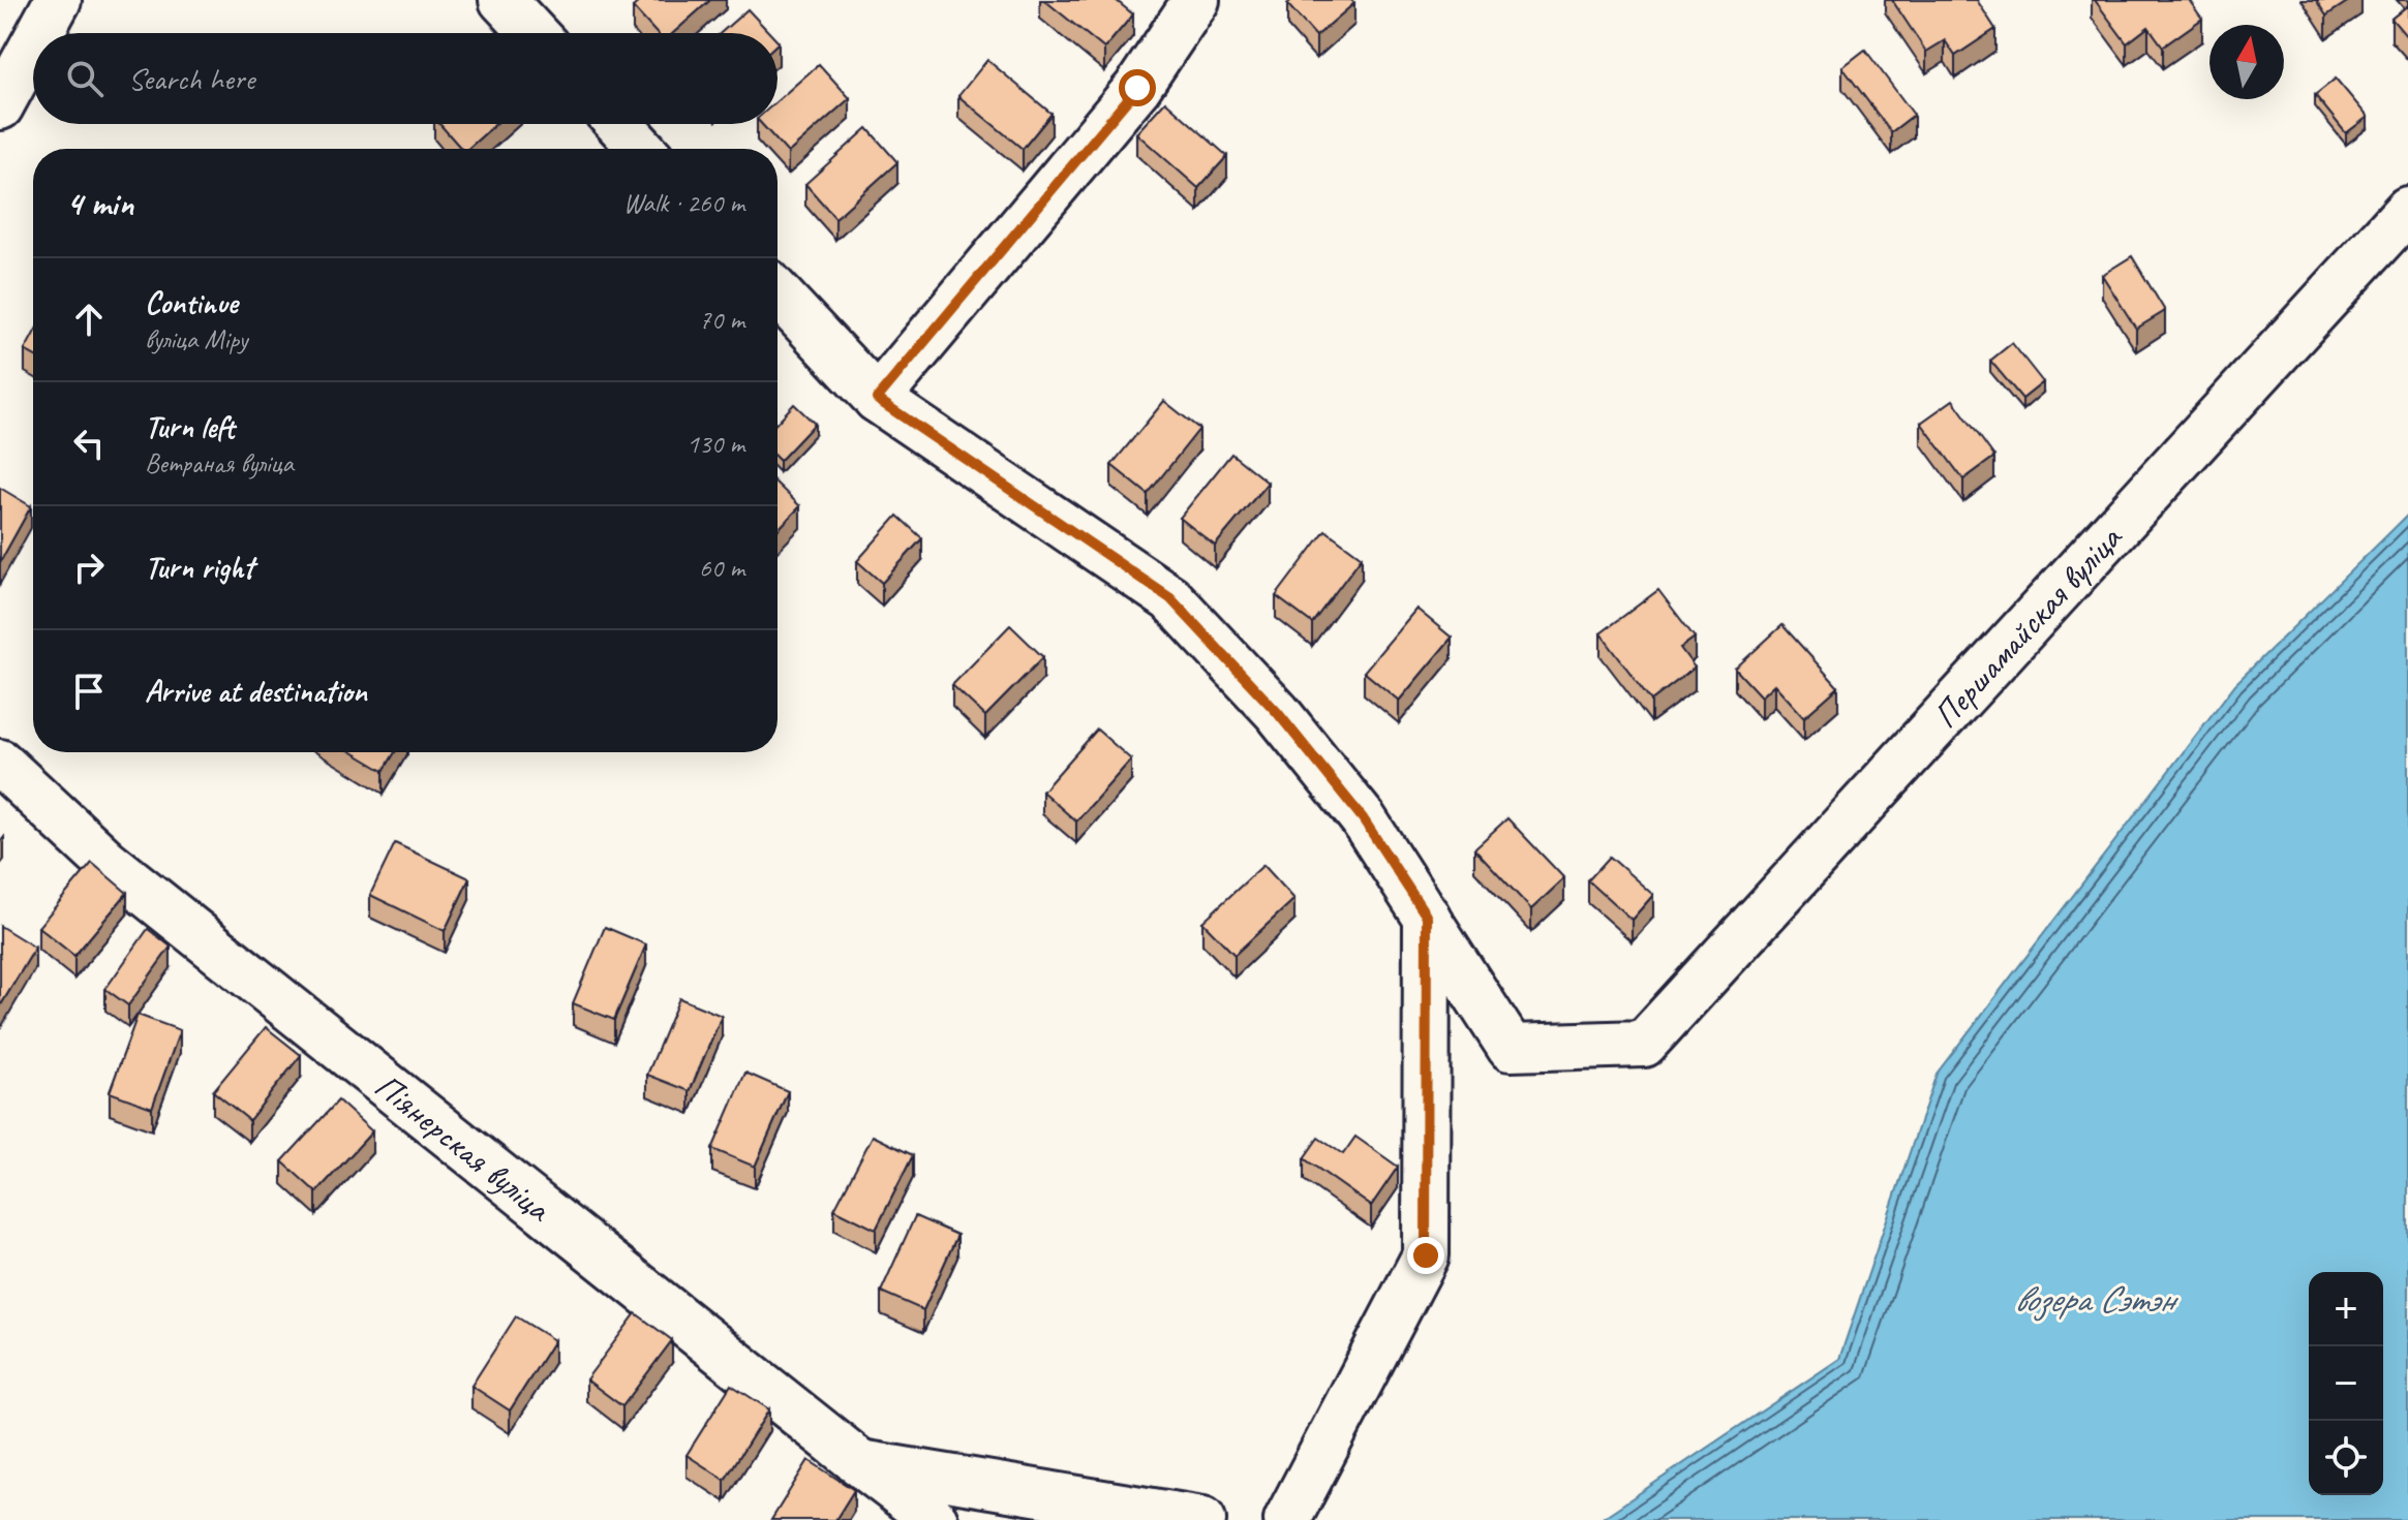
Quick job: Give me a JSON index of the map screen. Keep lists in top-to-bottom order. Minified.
{"streets":{"street":["Першамайская вуліца","Піянерская вуліца"]},"water":["возера Сэтэн"],"north":"top","page":{"search":"Search here","heading":["4 min","Walk · 260 m"],"list":[["Continue","вуліца Міру","70 m"],["Turn left","Ветраная вуліца","130 m"],["Turn right","60 m"],"Arrive at destination"],"map_buttons":["+","−"]}}
